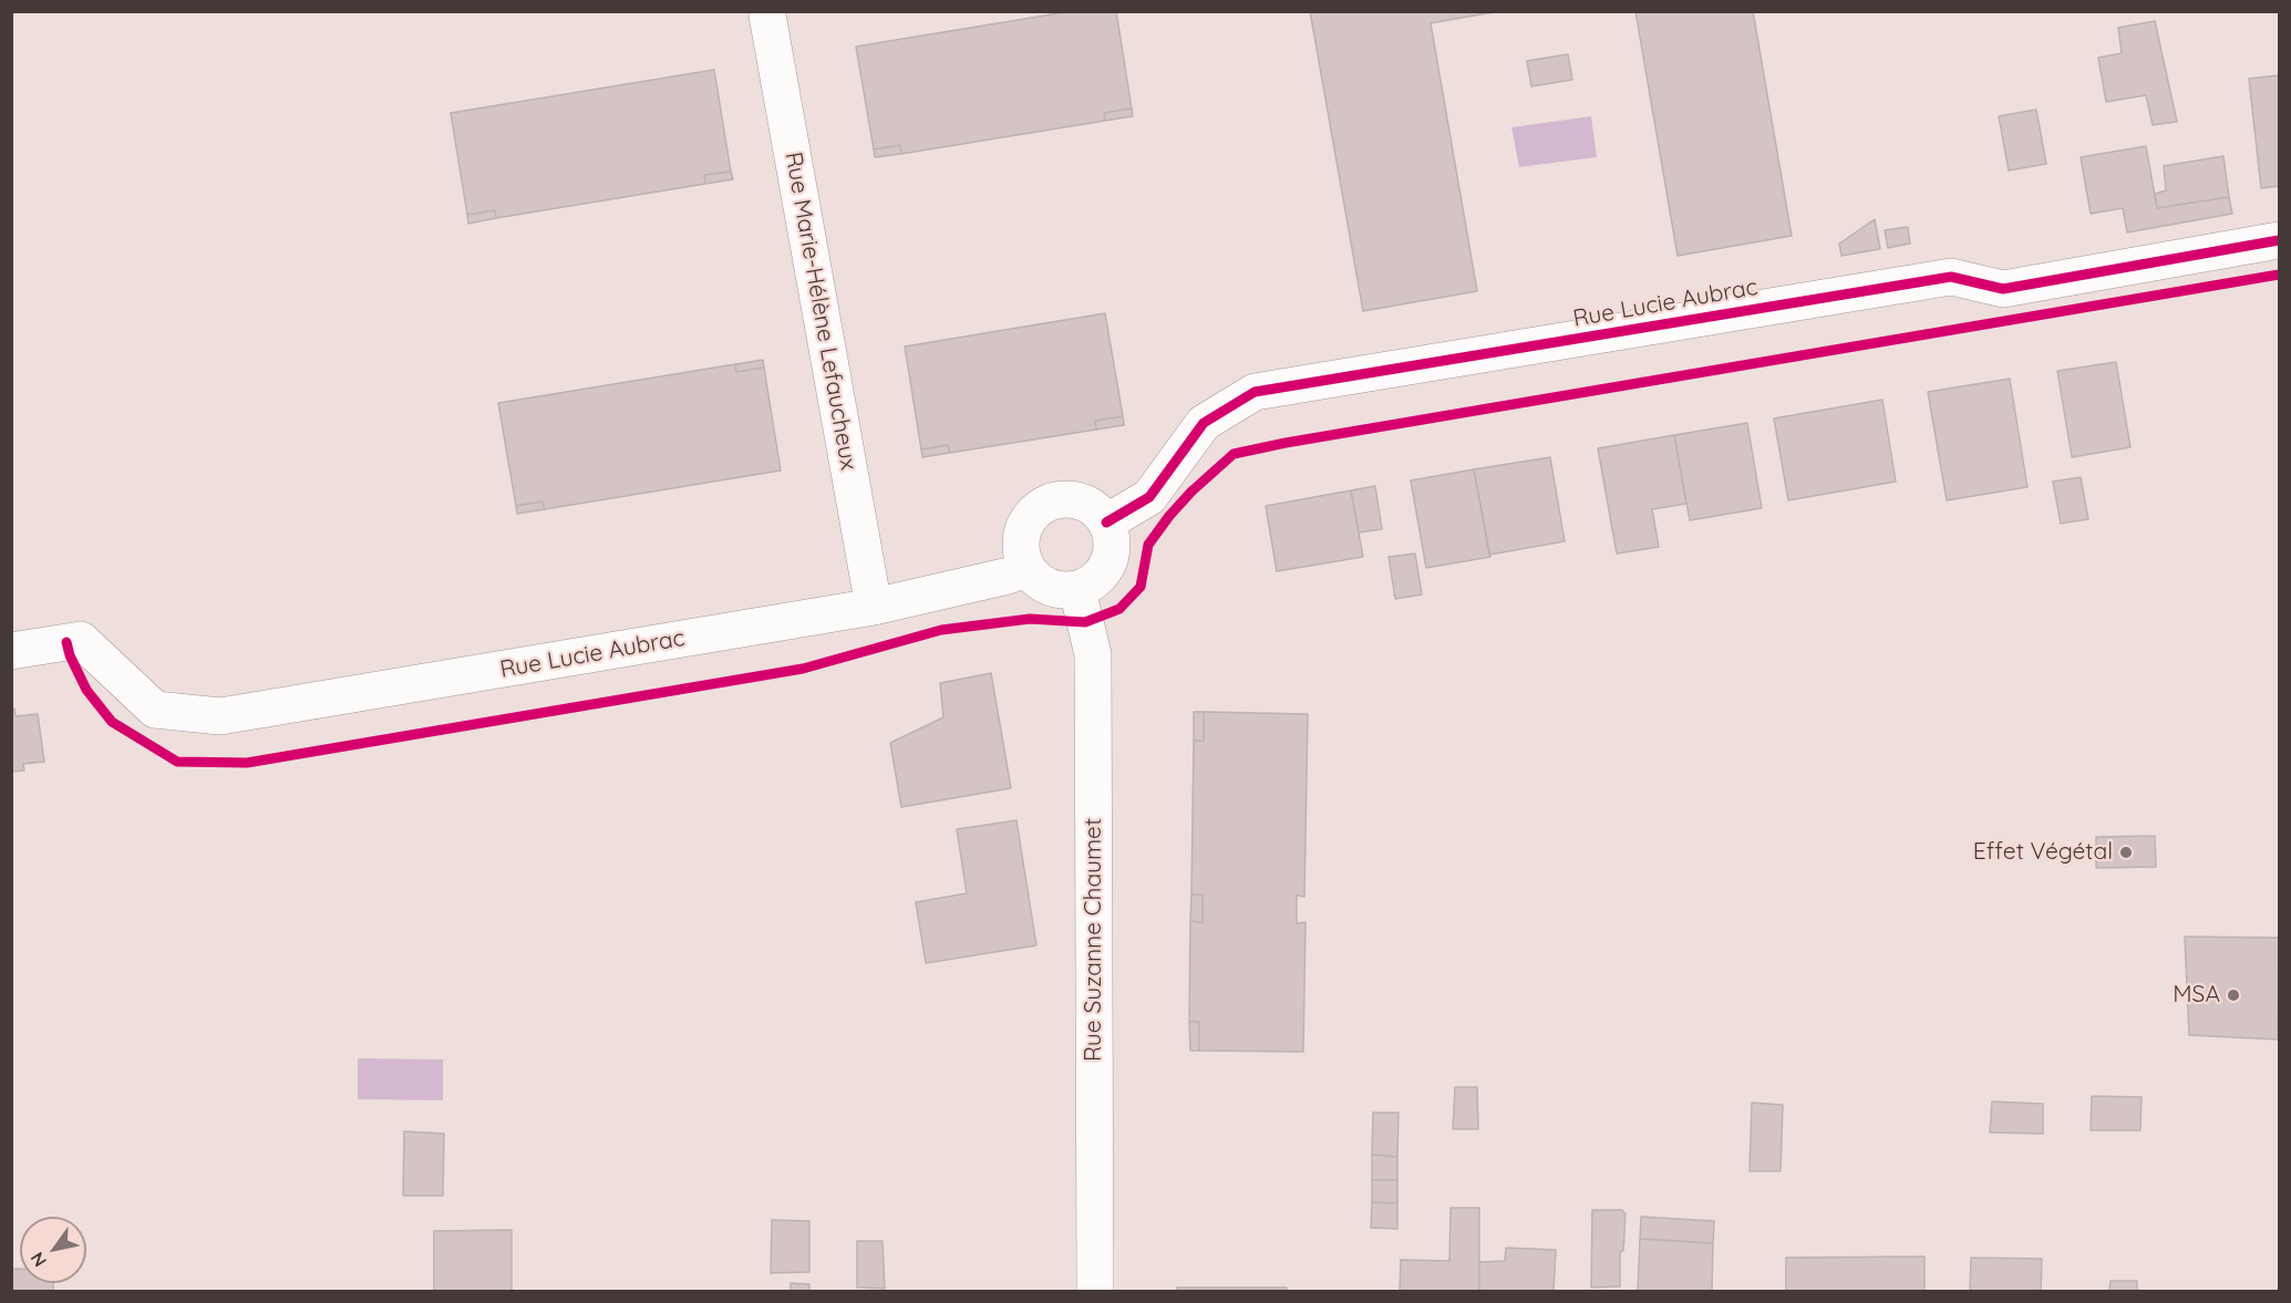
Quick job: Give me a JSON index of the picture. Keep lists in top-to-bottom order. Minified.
{"streets":{"street":["Rue Lucie Aubrac","Rue Marie-Hélène Lefaucheux","Rue Suzanne Chaumet"]},"crossings":[["Rue Lucie Aubrac","Rue Marie-Hélène Lefaucheux"],["Rue Lucie Aubrac","Rue Suzanne Chaumet"]],"places":["Effet Végétal","MSA"],"north":"bottom left"}
